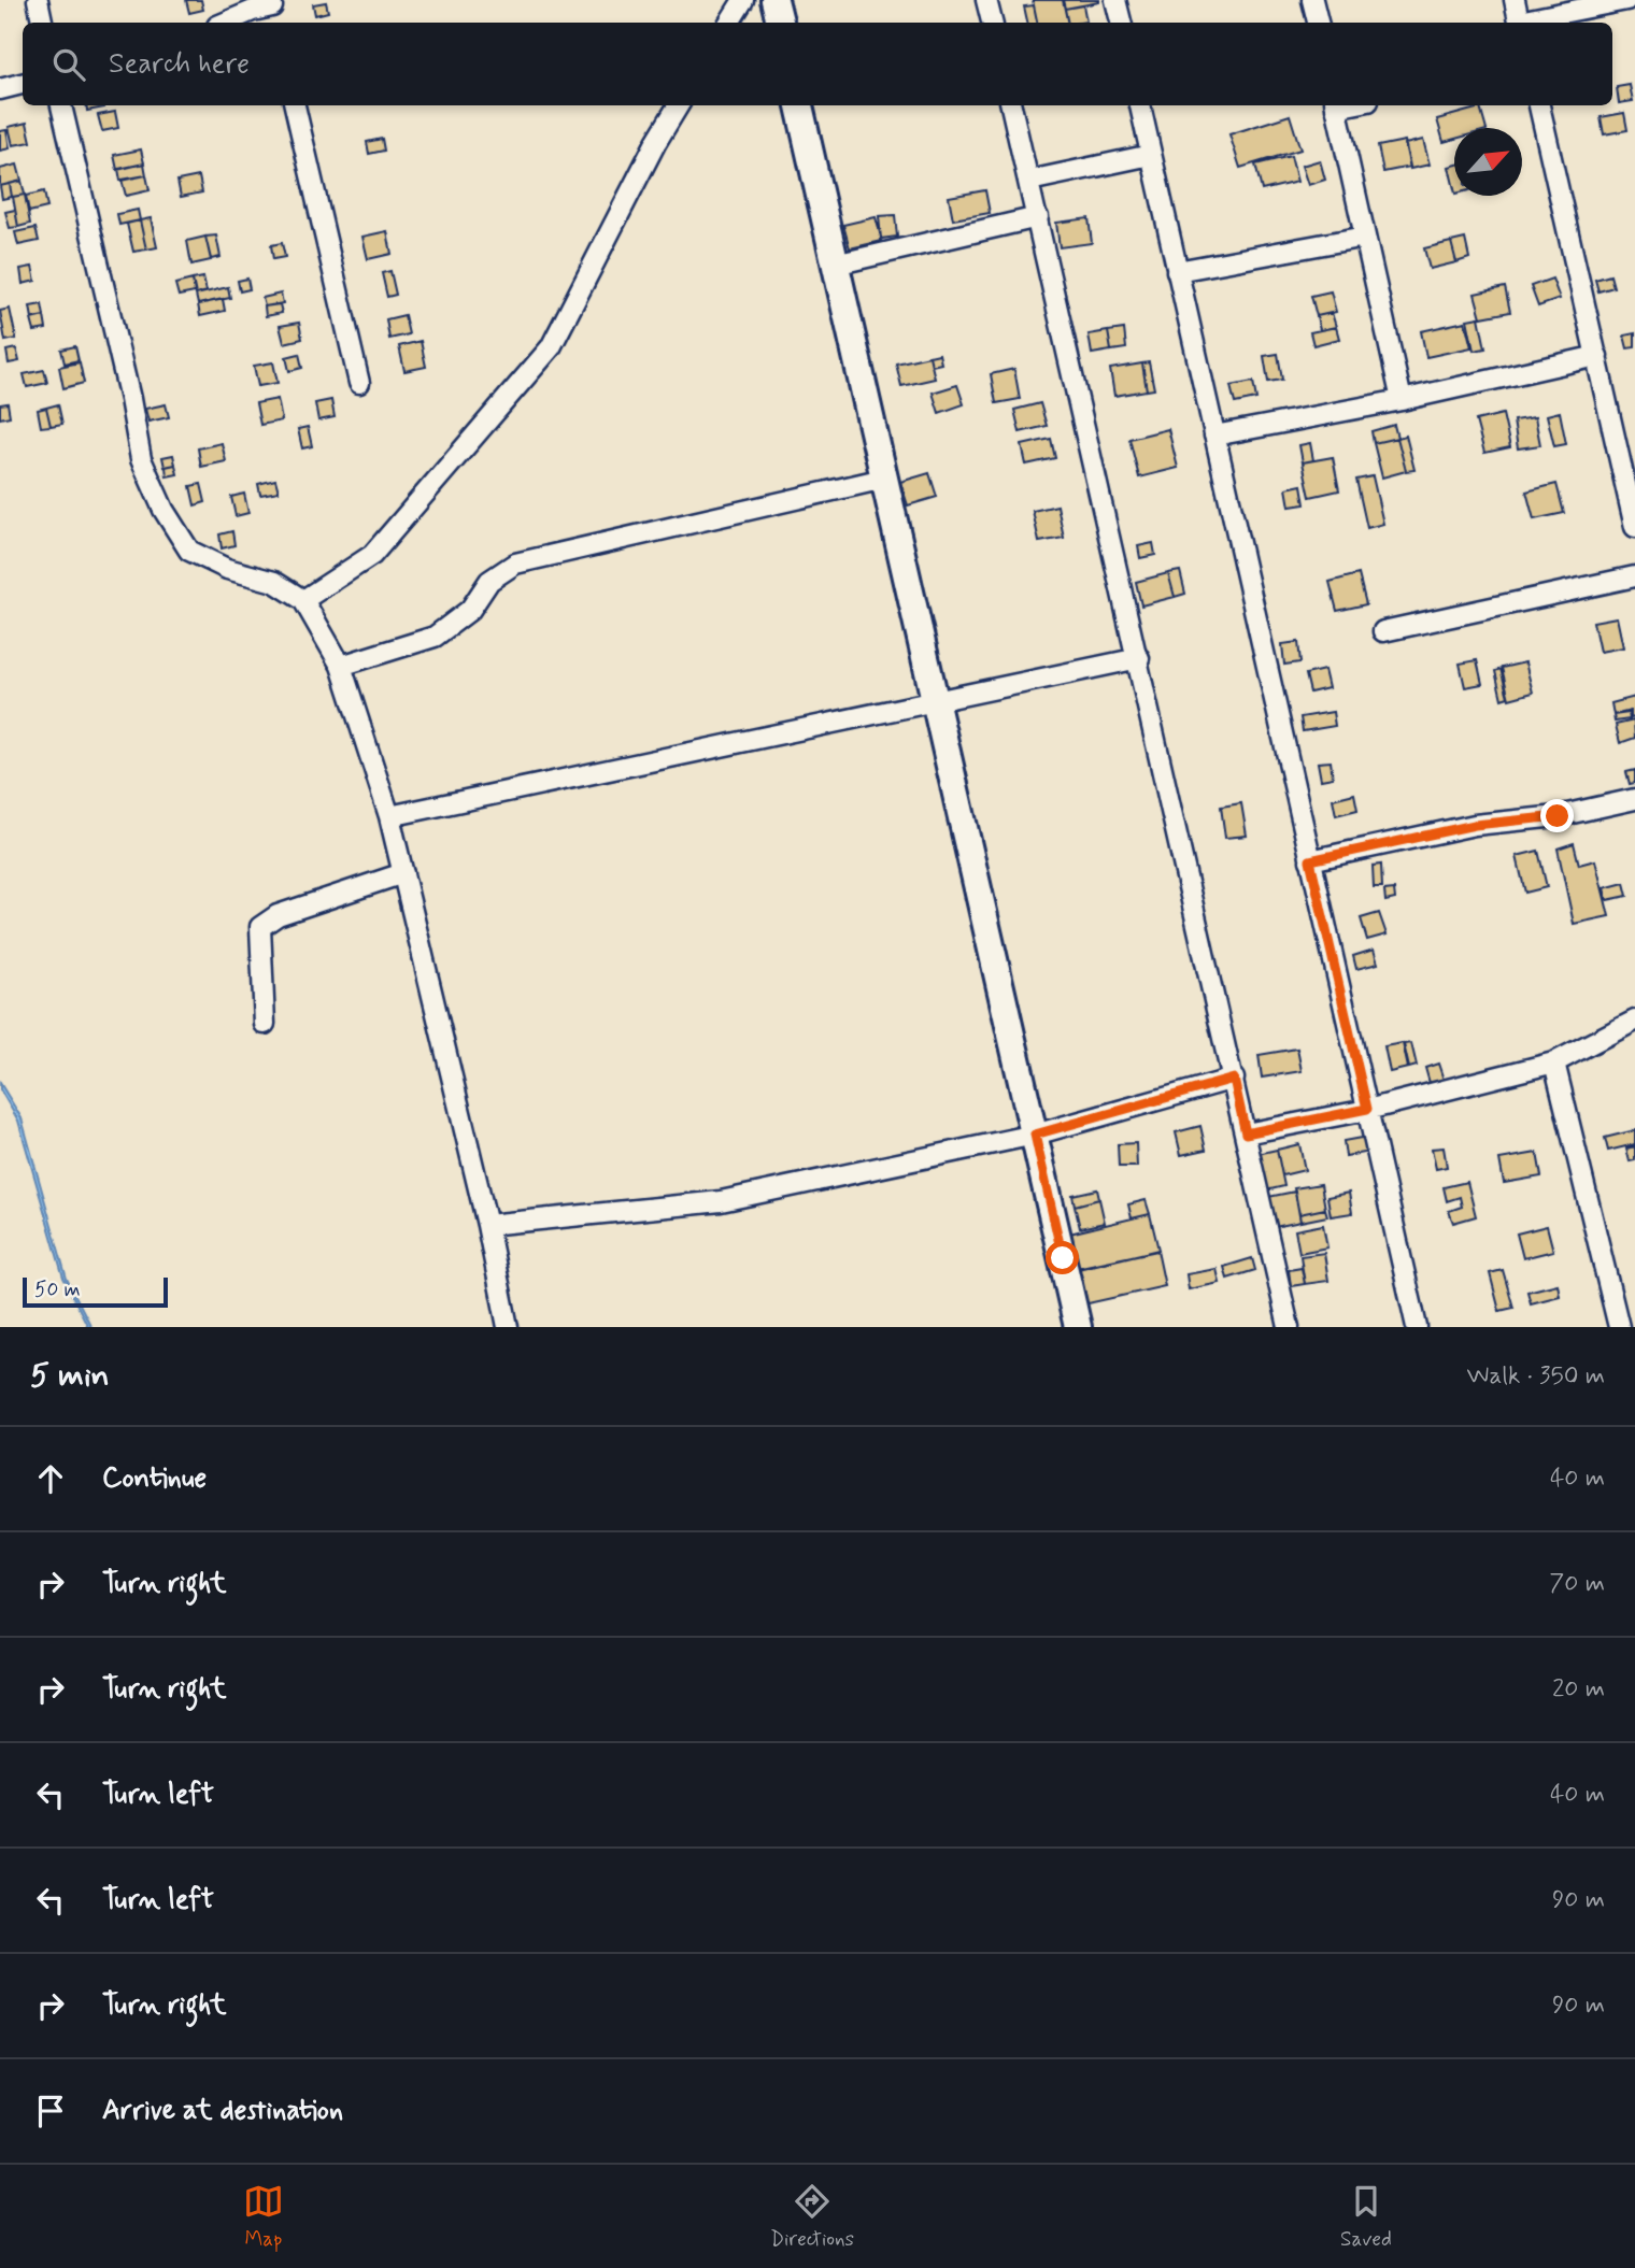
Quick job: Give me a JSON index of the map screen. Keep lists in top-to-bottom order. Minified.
{"scale_bar":"50 m","north":"top right","page":{"search":"Search here","scale":"50 m","heading":["5 min","Walk · 350 m"],"list":[["Continue","40 m"],["Turn right","70 m"],["Turn right","20 m"],["Turn left","40 m"],["Turn left","90 m"],["Turn right","90 m"],"Arrive at destination"],"nav":["Map","Directions","Saved"]}}
